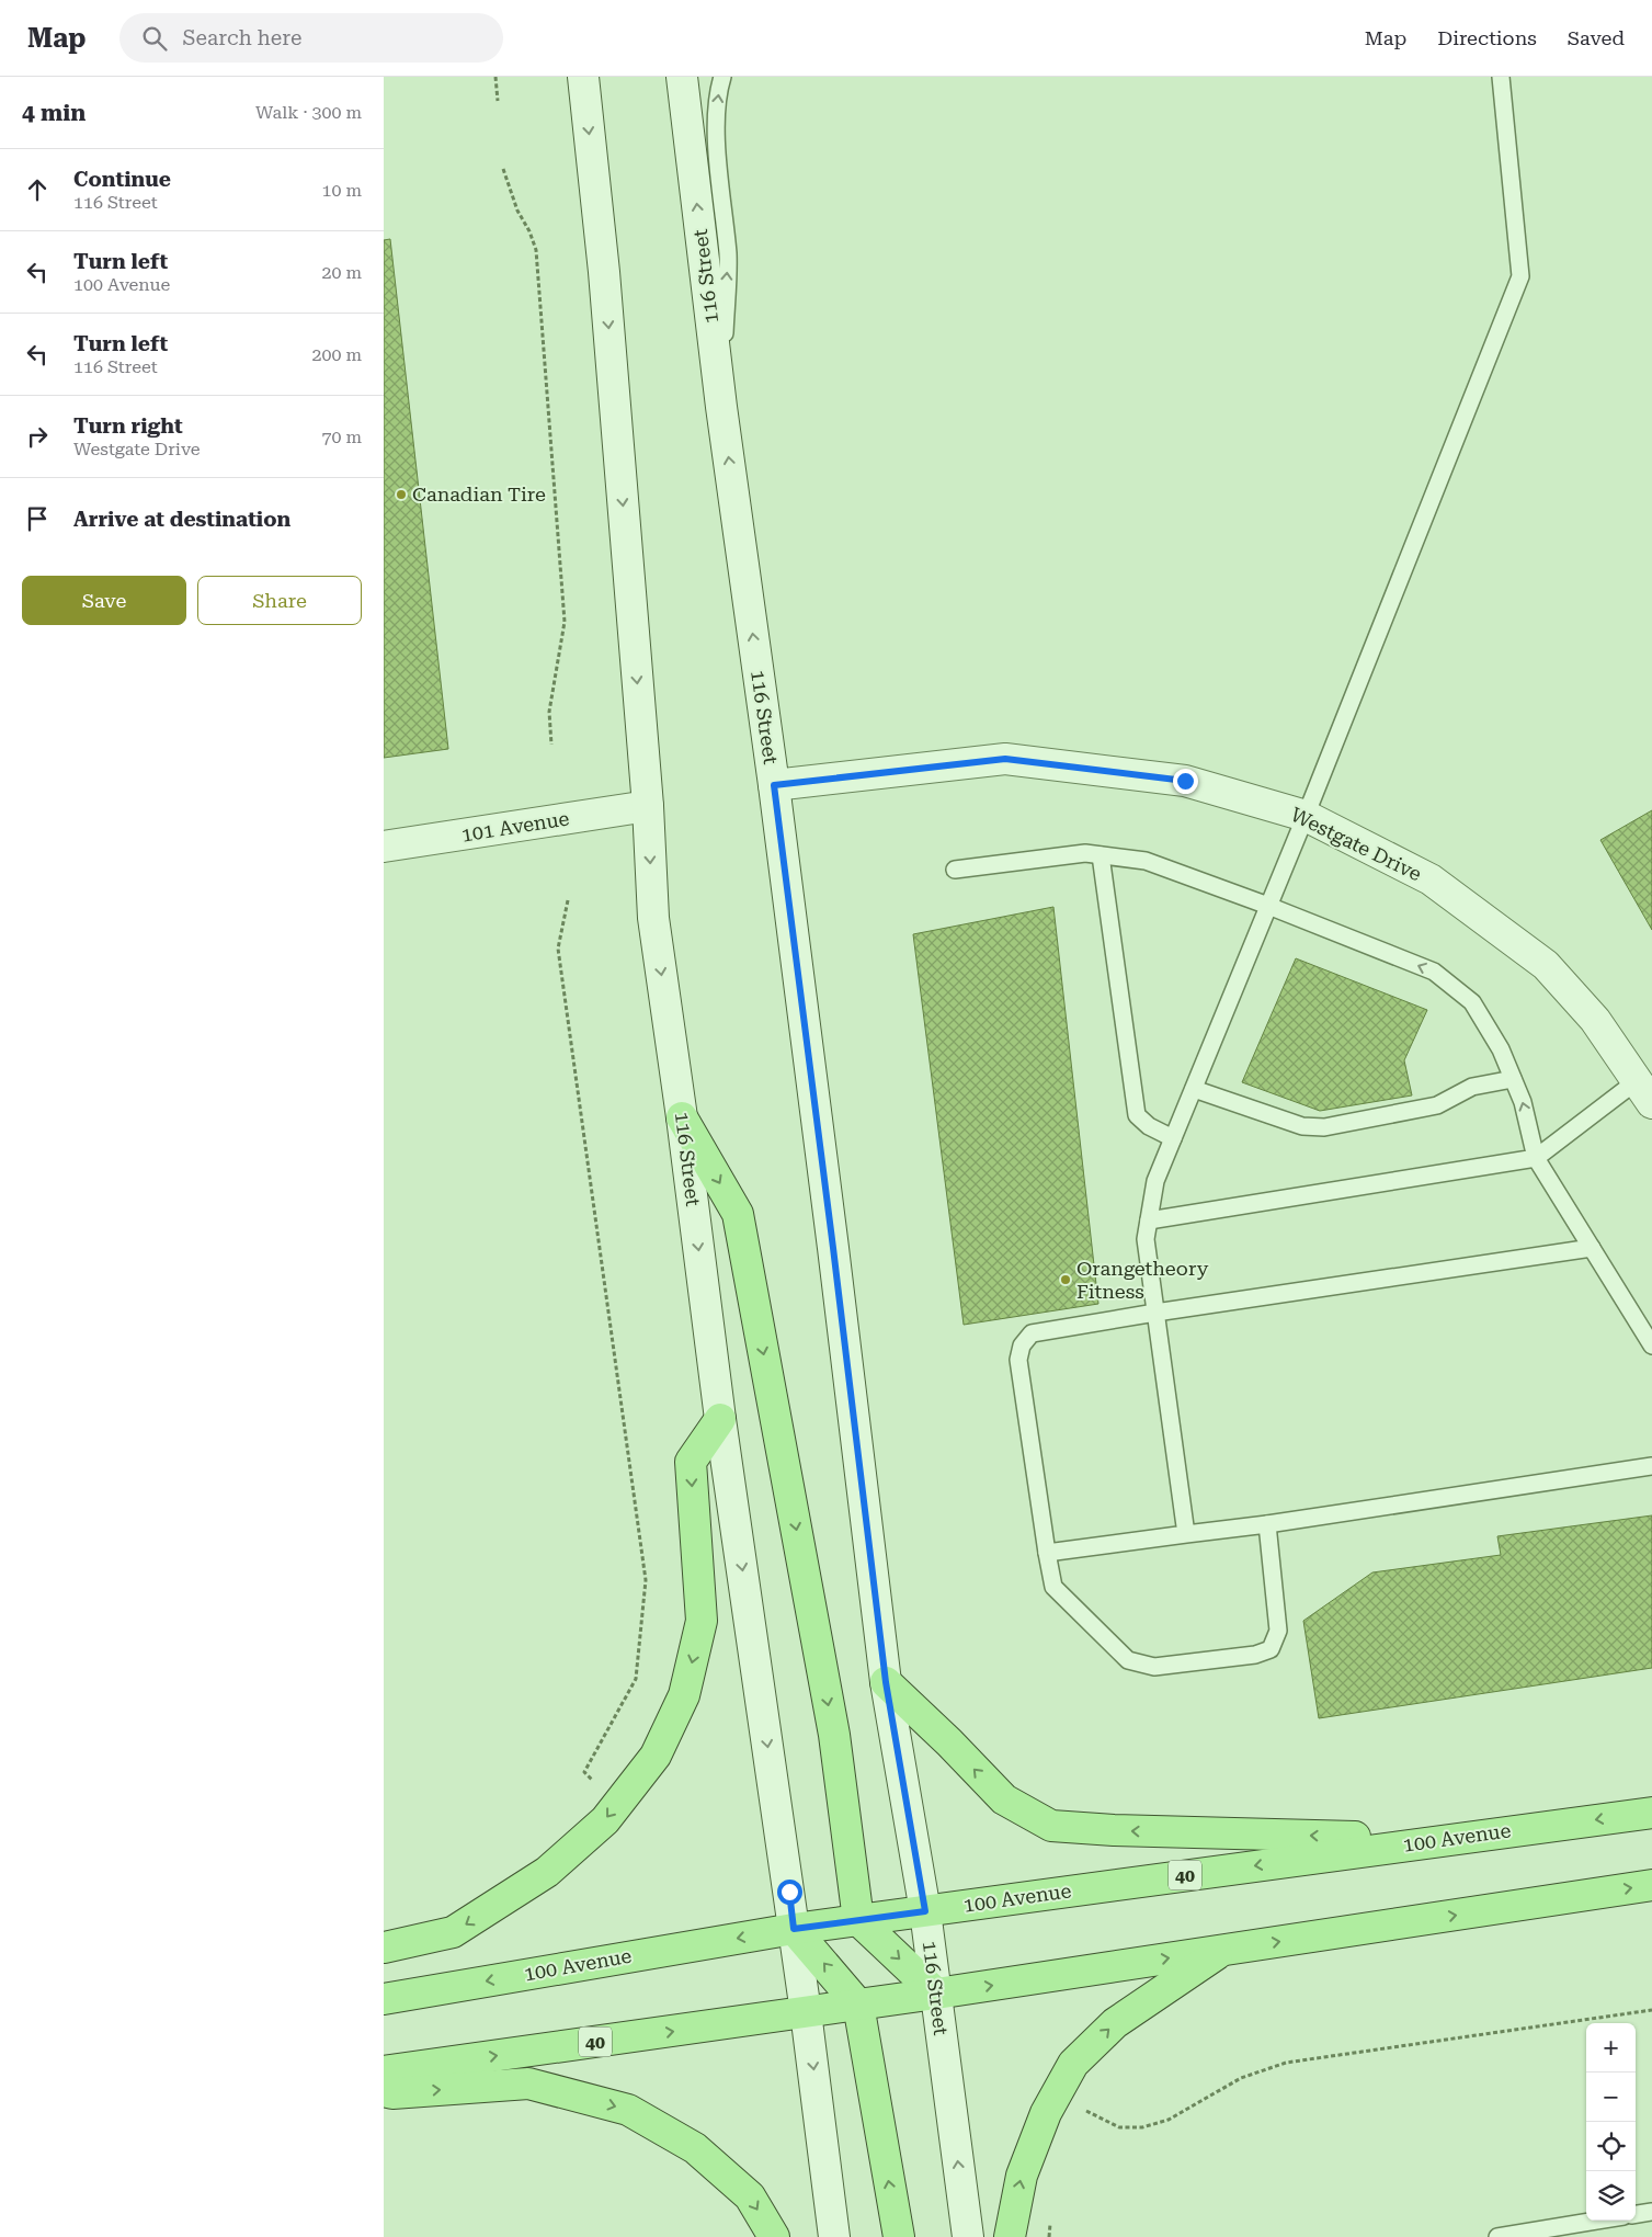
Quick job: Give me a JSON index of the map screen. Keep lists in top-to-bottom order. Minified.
{"streets":{"main road":["116 Street","101 Avenue","Westgate Drive","100 Avenue","40"]},"crossings":[["116 Street","101 Avenue"],["116 Street","Westgate Drive"],["116 Street","100 Avenue"],["116 Street","40"]],"places":["Canadian Tire","Orangetheory Fitness"],"page":{"header":"Map","search":"Search here","nav":["Map","Directions","Saved"],"heading":["4 min","Walk · 300 m"],"list":[["Continue","116 Street","10 m"],["Turn left","100 Avenue","20 m"],["Turn left","116 Street","200 m"],["Turn right","Westgate Drive","70 m"],"Arrive at destination"],"buttons":["Save","Share"],"map_buttons":["+","−"]}}
